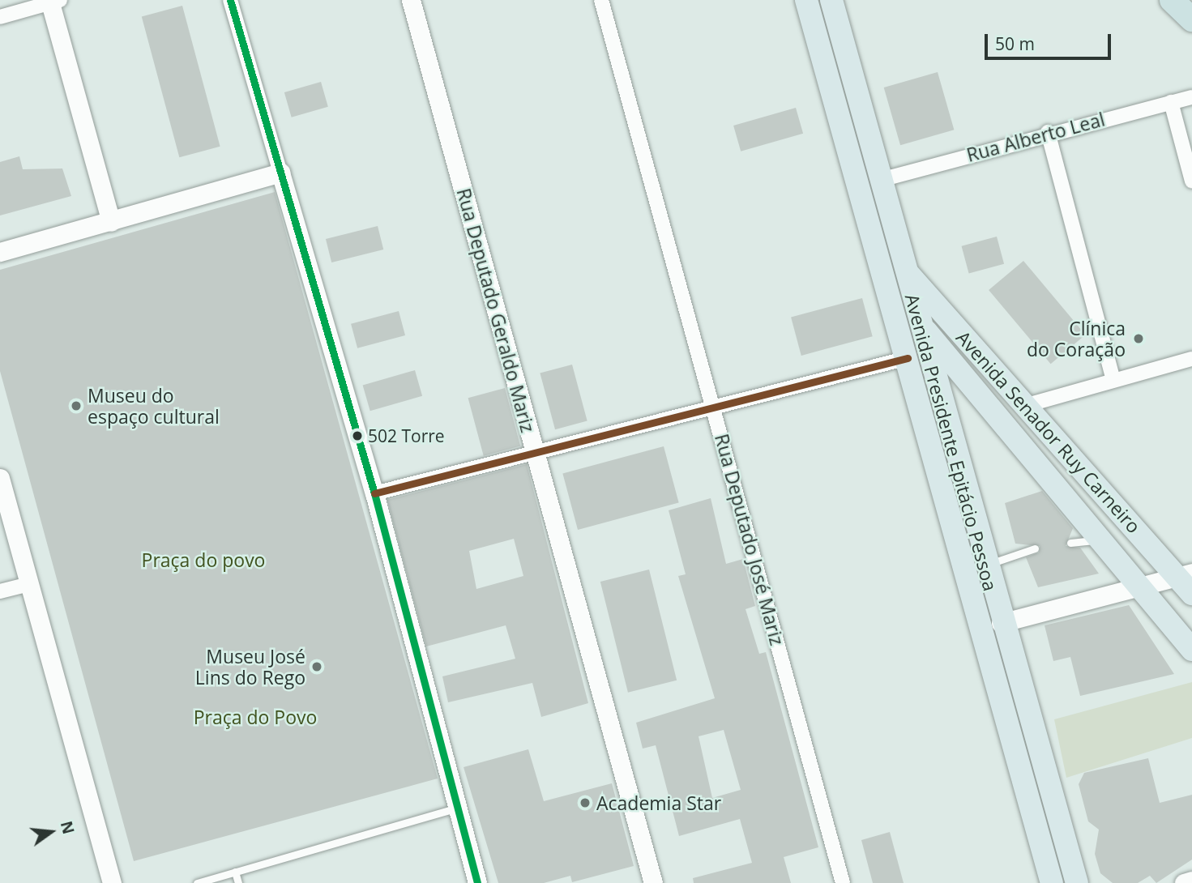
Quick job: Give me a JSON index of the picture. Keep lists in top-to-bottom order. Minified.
{"streets":{"main road":["Avenida Senador Ruy Carneiro","Avenida Presidente Epitácio Pessoa"],"street":["Rua Alberto Leal","Rua Deputado Geraldo Mariz","Rua Deputado José Mariz"]},"crossings":[["Rua Alberto Leal","Avenida Presidente Epitácio Pessoa"],["Avenida Senador Ruy Carneiro","Avenida Presidente Epitácio Pessoa"]],"parks":["Praça do povo","Praça do Povo"],"places":["Clínica do Coração","Museu do espaço cultural","502 Torre","Museu José Lins do Rego","Academia Star"],"scale_bar":"50 m","north":"right"}
